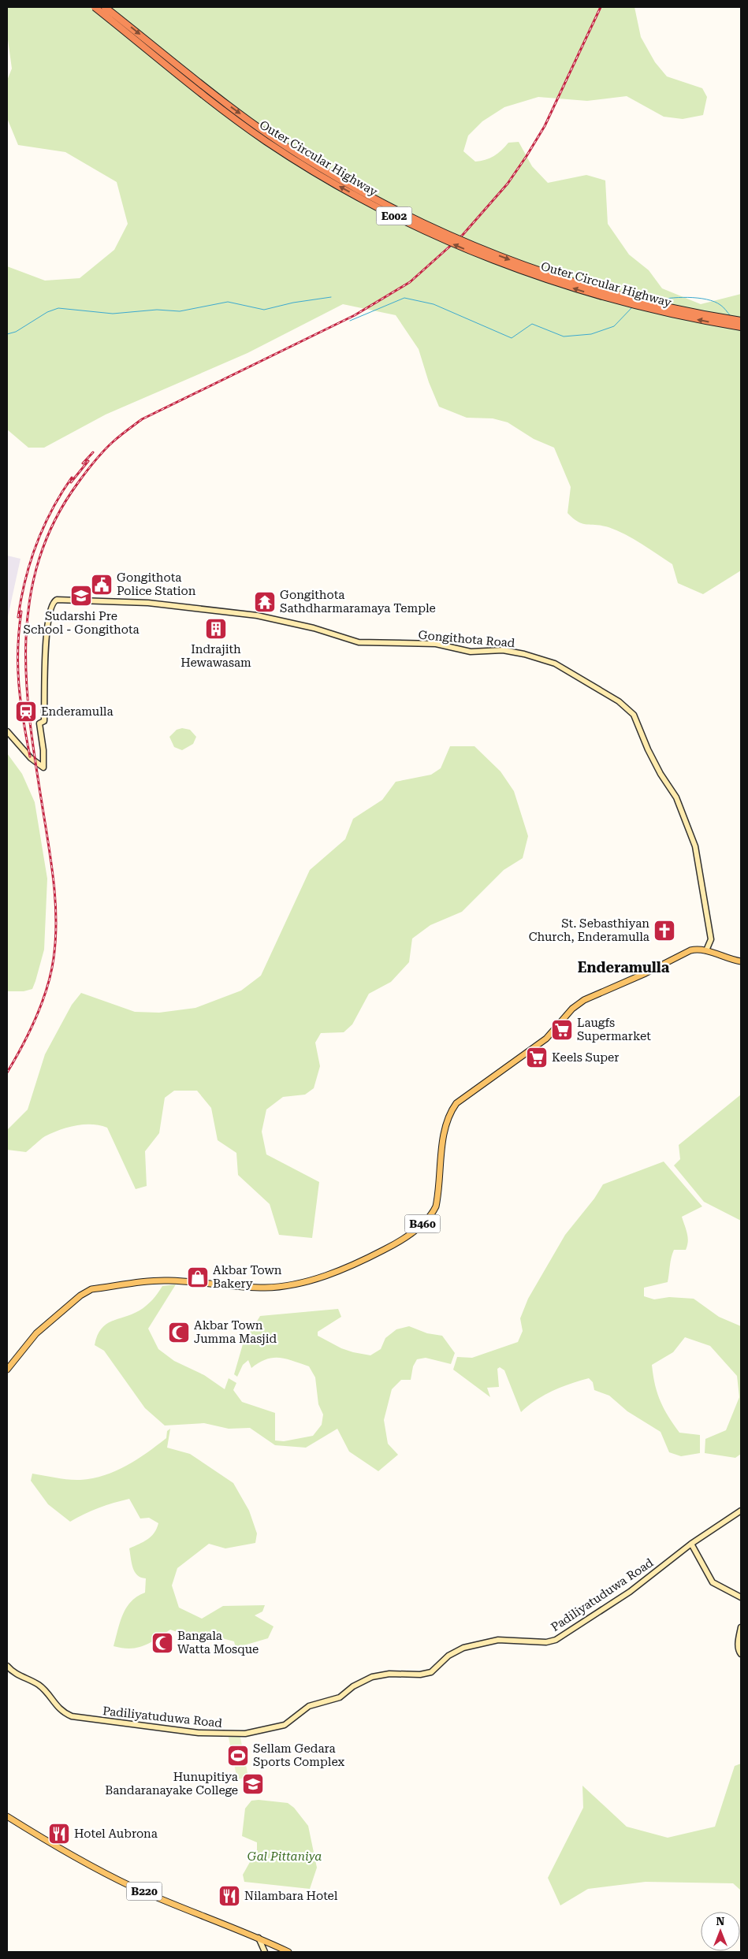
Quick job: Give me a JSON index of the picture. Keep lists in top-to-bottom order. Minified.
{"streets":{"highway":["Outer Circular Highway","E002"],"main road":["B460","B220"],"street":["Gongithota Road","Padiliyatuduwa Road"]},"crossings":[["Gongithota Road","B460"]],"districts":["Enderamulla"],"parks":["Gal Pittaniya"],"places":{"public building":["Gongithota Police Station"],"school or university":["Sudarshi Pre School - Gongithota","Hunupitiya Bandaranayake College"],"temple":["Gongithota Sathdharmaramaya Temple"],"building":["Indrajith Hewawasam"],"station":["Enderamulla"],"church":["St. Sebasthiyan Church, Enderamulla"],"supermarket":["Laugfs Supermarket","Keels Super"],"shop":["Akbar Town Bakery"],"mosque":["Akbar Town Jumma Masjid","Bangala Watta Mosque"],"sports":["Sellam Gedara Sports Complex"],"restaurant":["Hotel Aubrona","Nilambara Hotel"]},"north":"top"}
